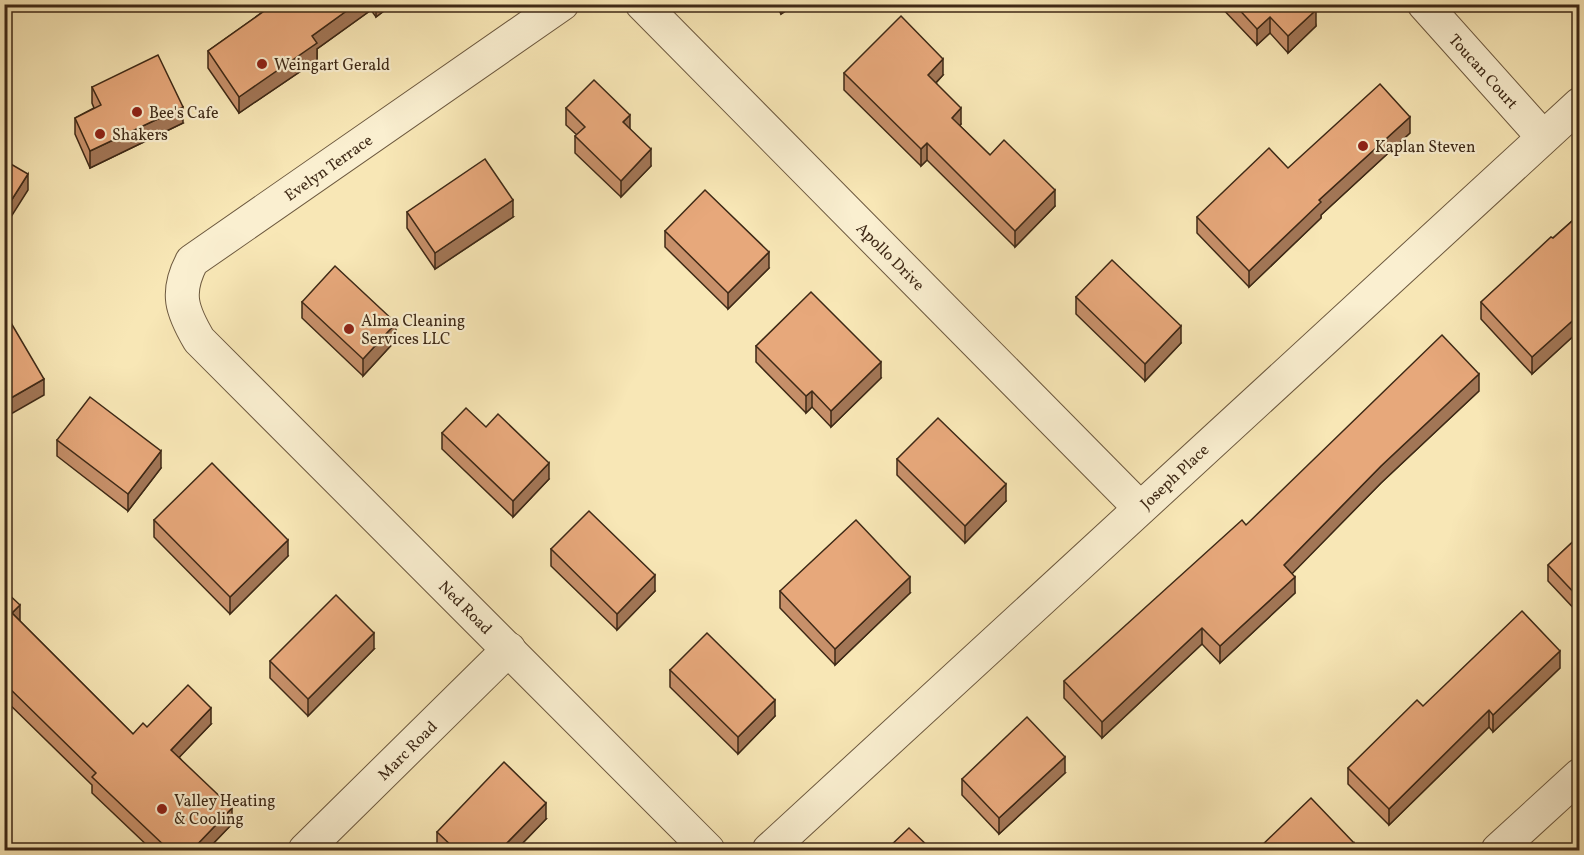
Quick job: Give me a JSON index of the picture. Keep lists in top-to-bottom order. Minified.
{"streets":{"street":["Toucan Court","Evelyn Terrace","Apollo Drive","Joseph Place","Ned Road","Marc Road"]},"crossings":[["Toucan Court","Joseph Place"],["Evelyn Terrace","Ned Road"],["Apollo Drive","Joseph Place"],["Ned Road","Marc Road"]],"places":["Weingart Gerald","Bee's Cafe","Shakers","Kaplan Steven","Alma Cleaning Services LLC","Valley Heating & Cooling"]}
